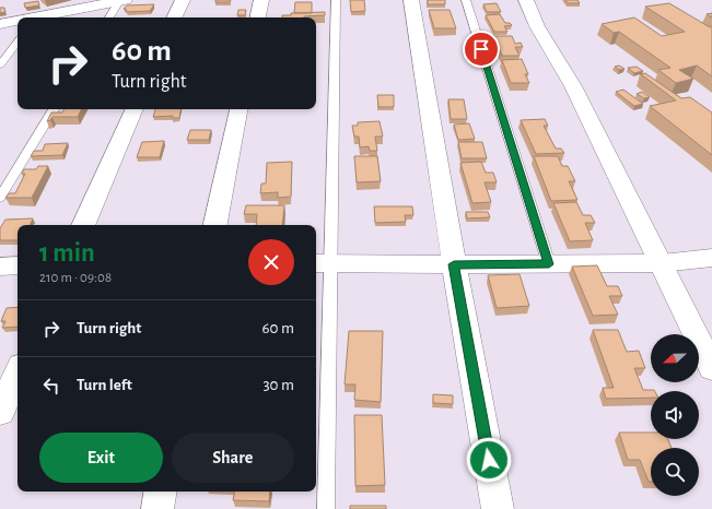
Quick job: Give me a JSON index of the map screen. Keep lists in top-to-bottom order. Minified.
{"north":"left","page":{"turn":["60 m","Turn right"],"heading":["1 min","210 m · 09:08"],"list":[{"name":"Turn right","value":"60 m"},{"name":"Turn left","value":"30 m"}],"buttons":["Exit","Share"]}}
